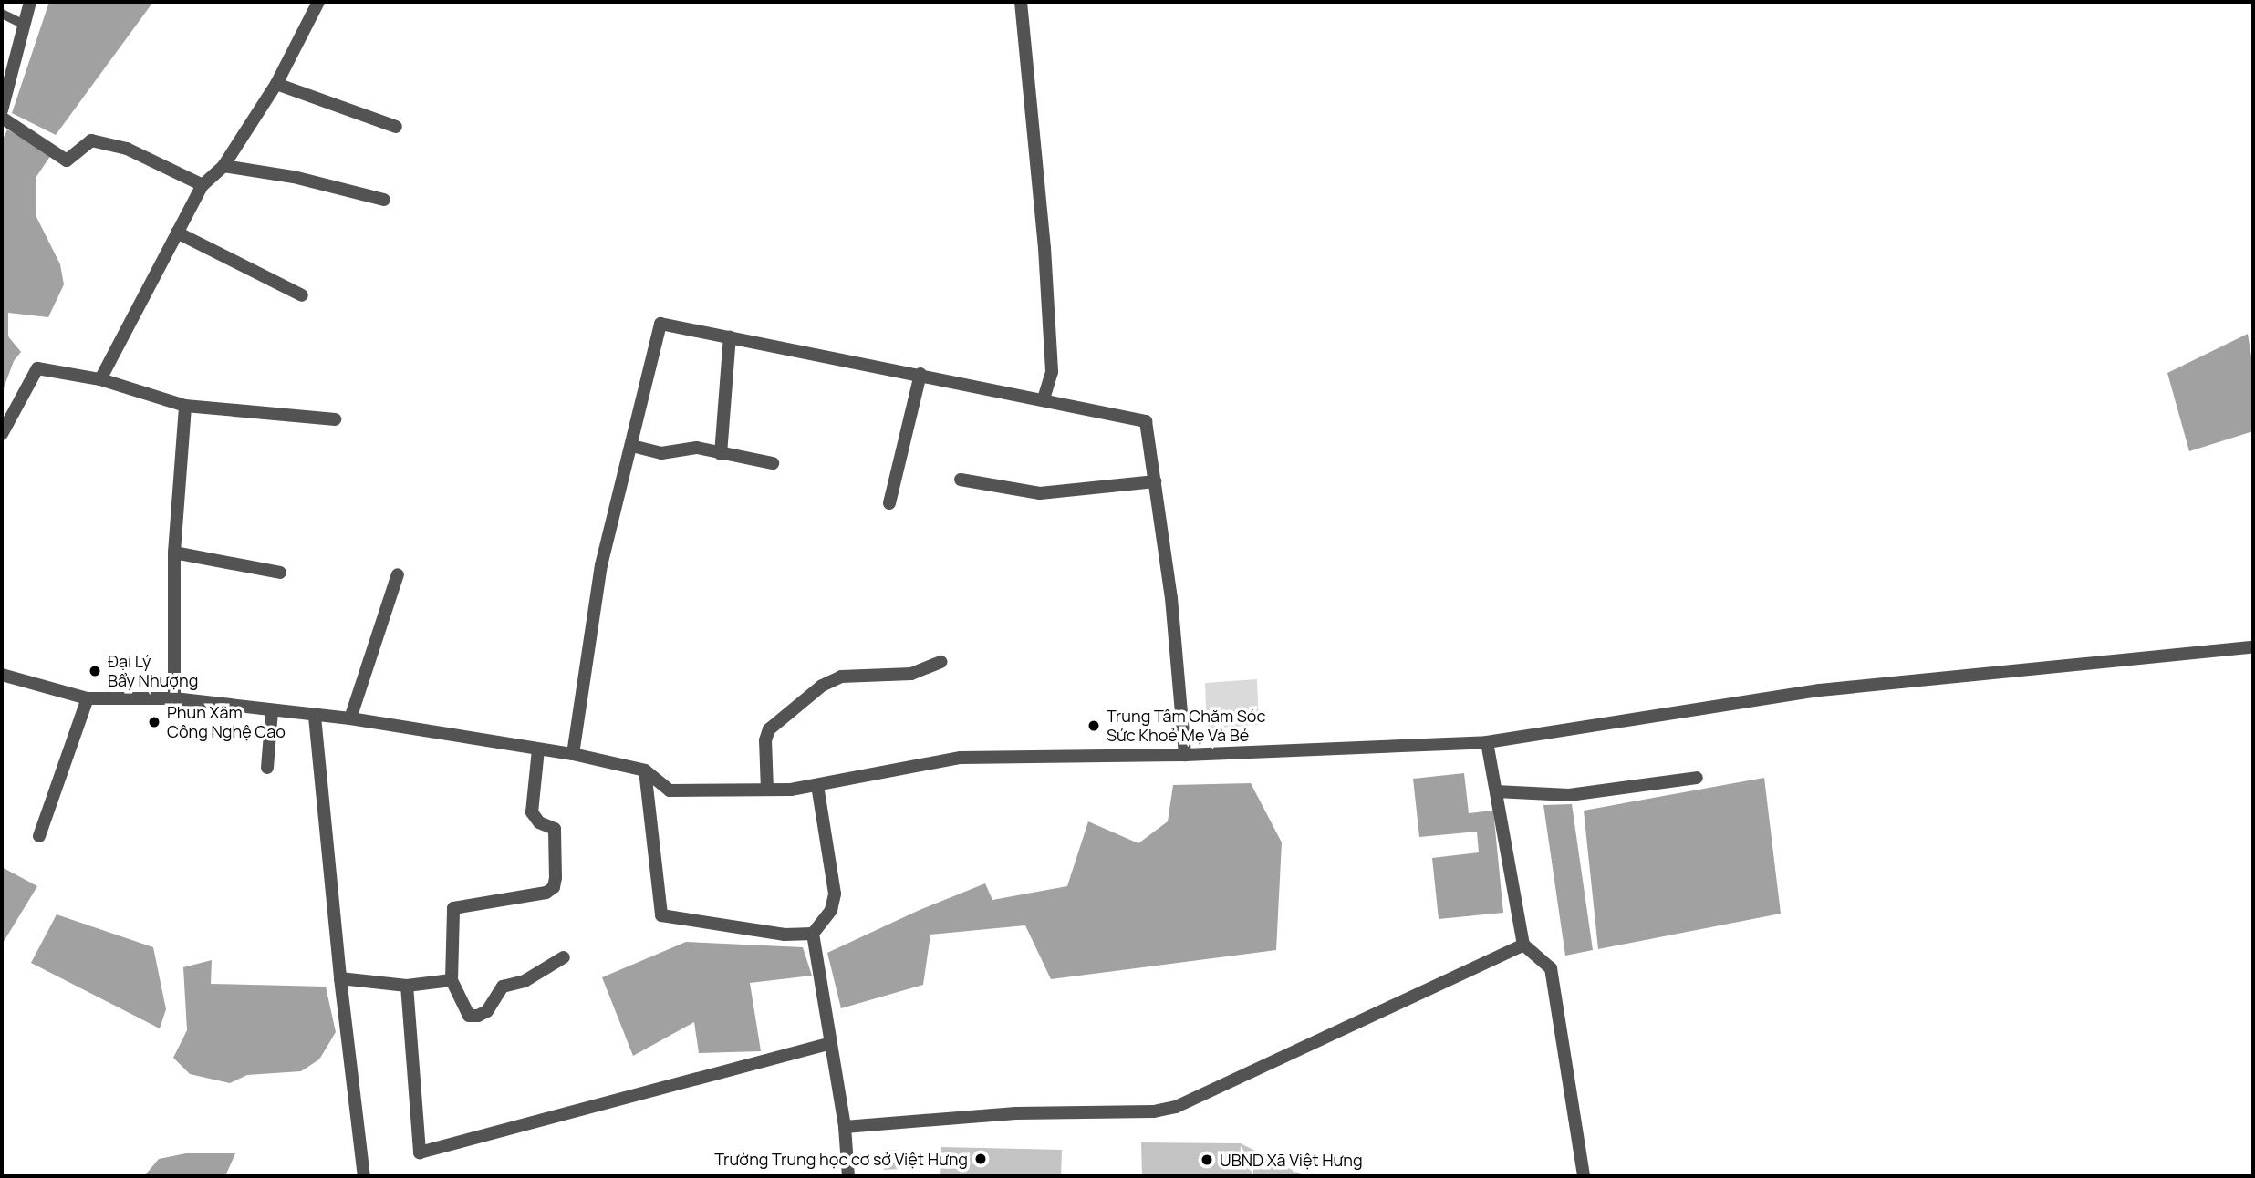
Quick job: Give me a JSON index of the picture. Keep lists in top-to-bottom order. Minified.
{"places":["Đại Lý Bẩy Nhượng","Phun Xăm Công Nghệ Cao","Trung Tâm Chăm Sóc Sức Khoẻ Mẹ Và Bé","Trường Trung học cơ sở Việt Hưng","UBND Xã Việt Hưng"]}
